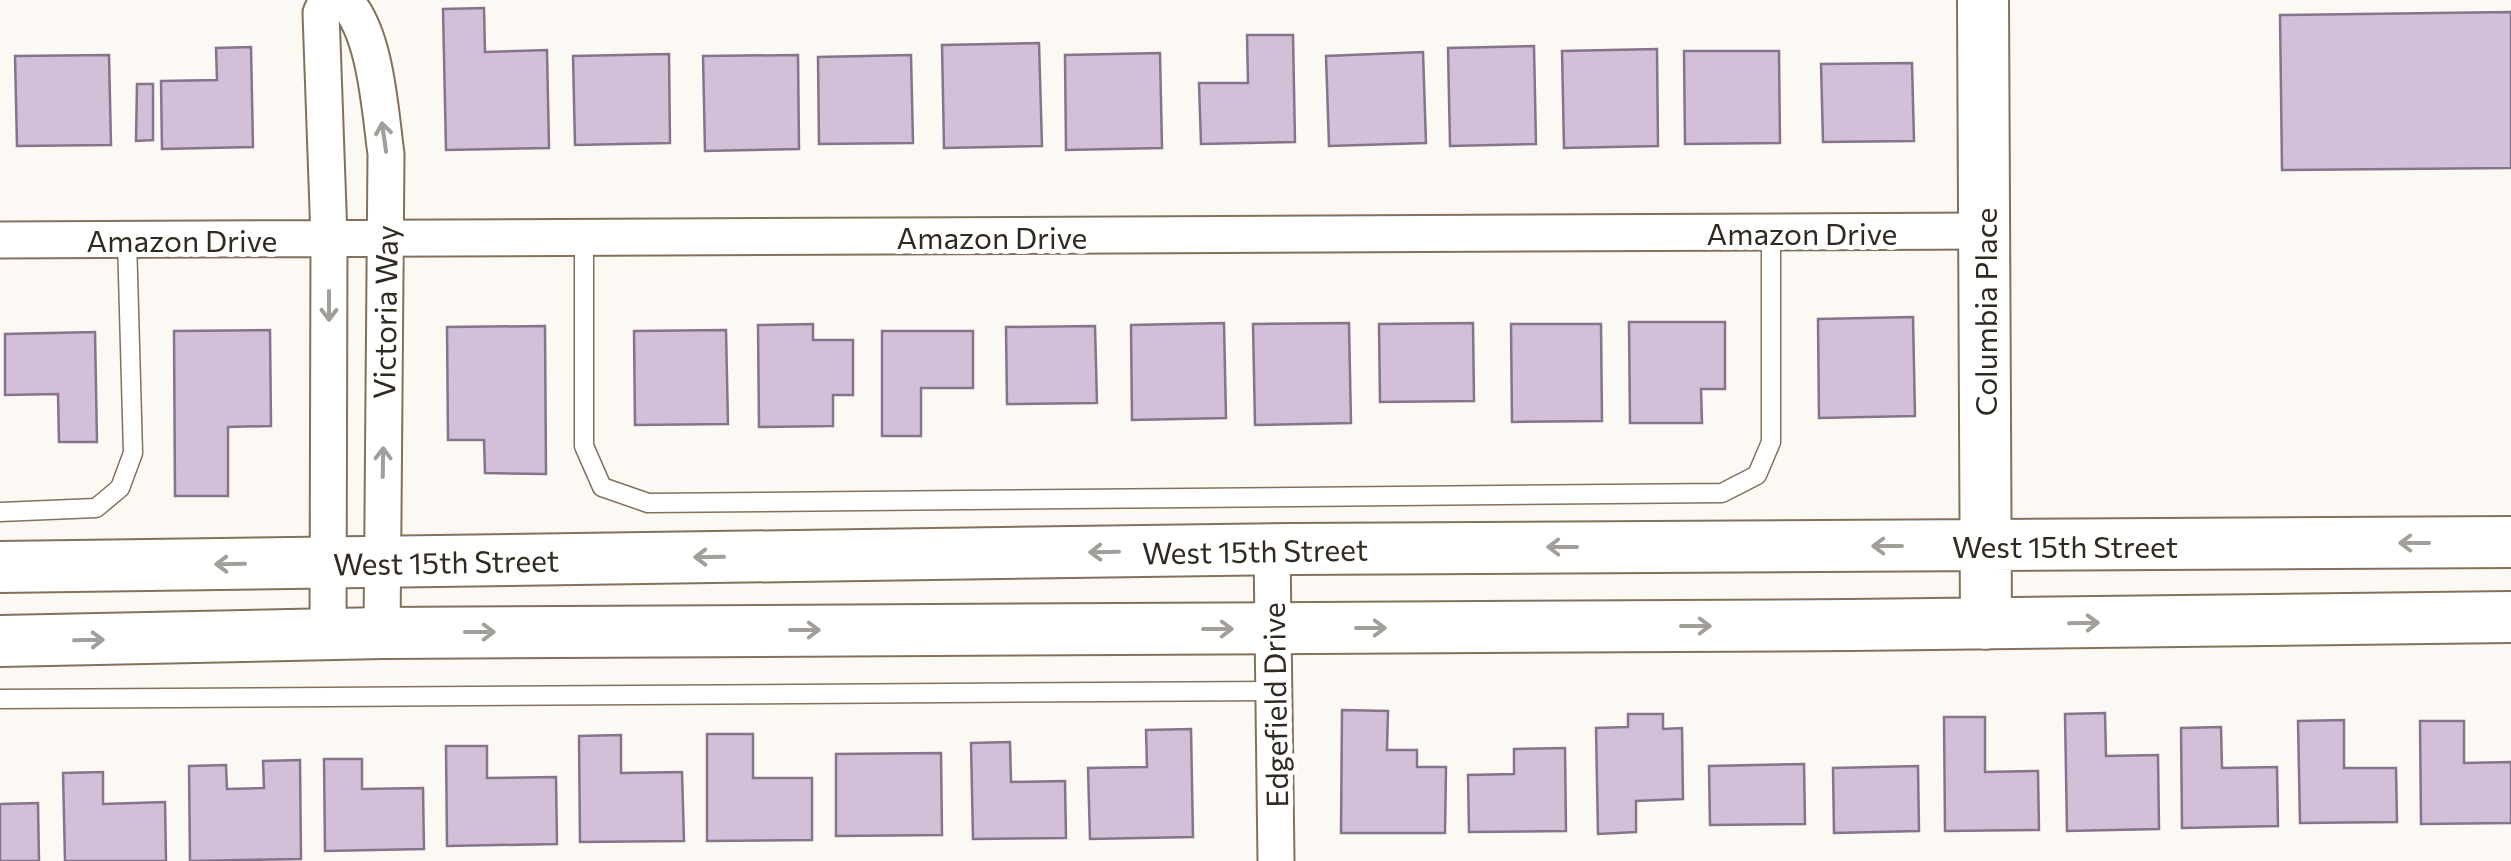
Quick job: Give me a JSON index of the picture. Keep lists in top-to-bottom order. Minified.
{"streets":{"main road":["Columbia Place","West 15th Street"],"street":["Amazon Drive","Victoria Way","Edgefield Drive"]},"crossings":[["Amazon Drive","Victoria Way"],["Amazon Drive","Columbia Place"],["Victoria Way","West 15th Street"],["Columbia Place","West 15th Street"],["West 15th Street","Edgefield Drive"]]}
